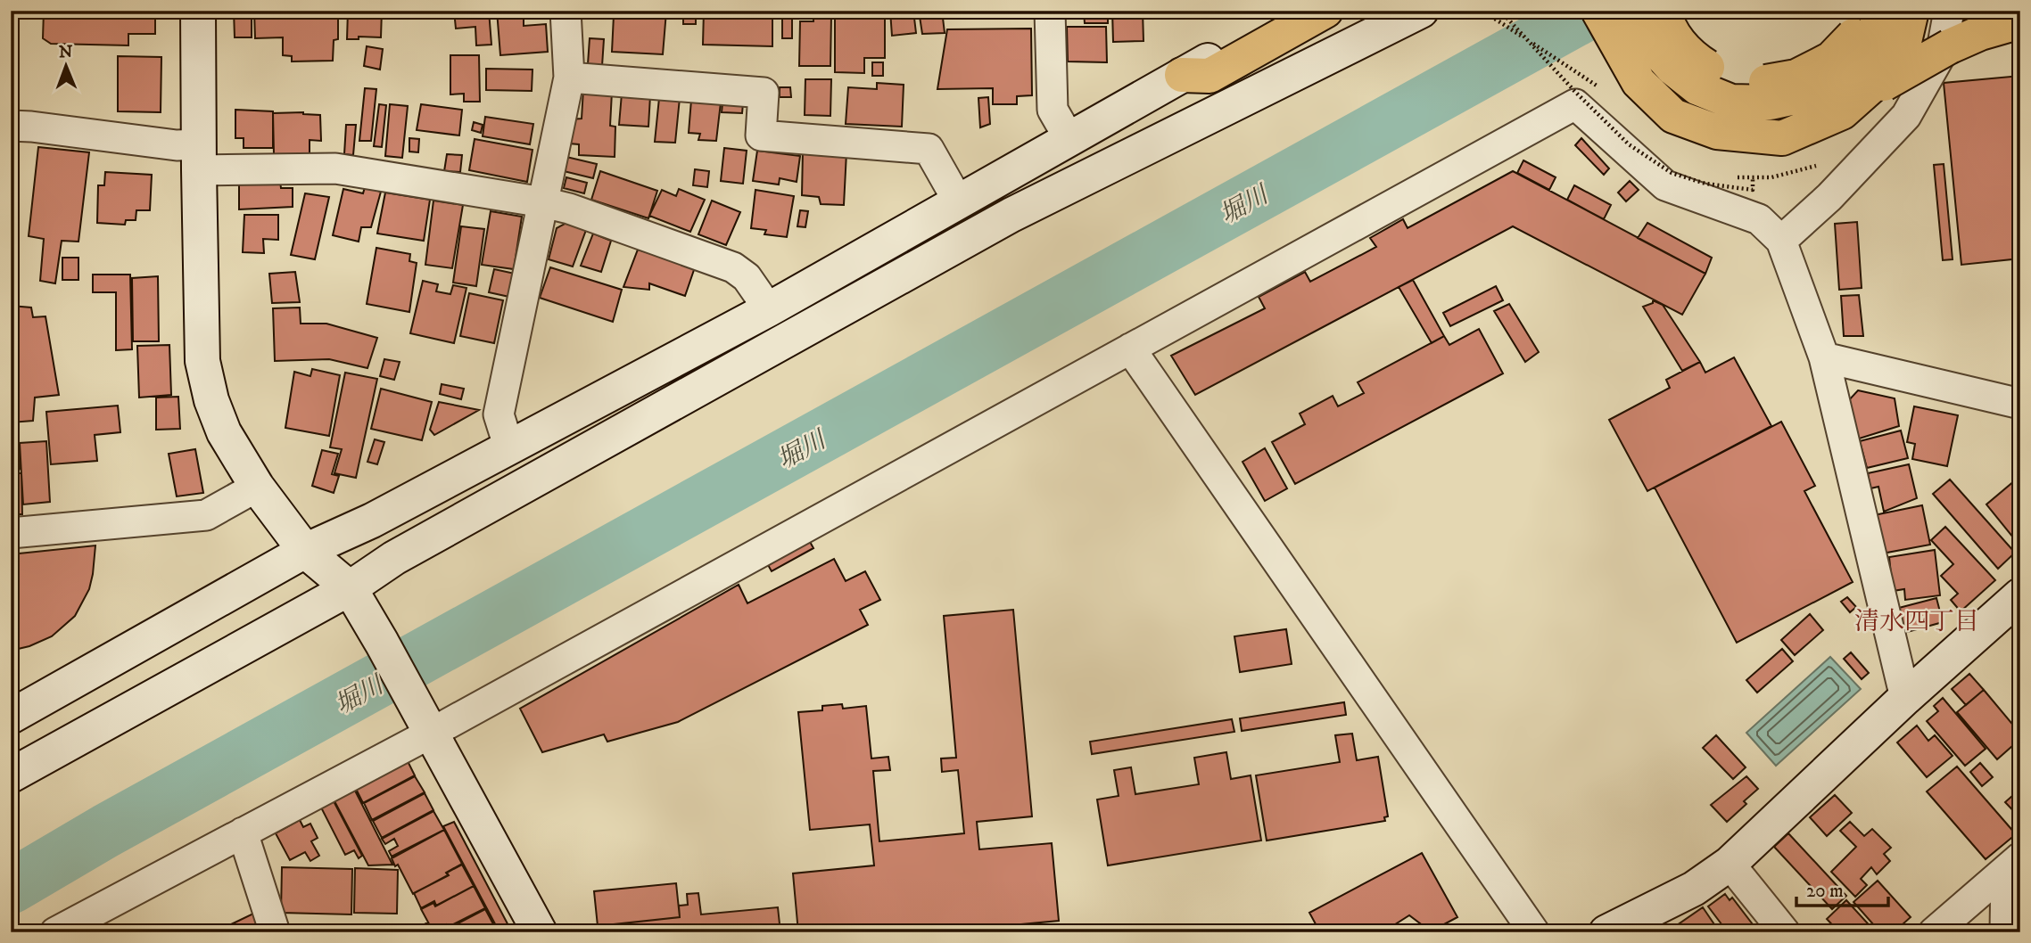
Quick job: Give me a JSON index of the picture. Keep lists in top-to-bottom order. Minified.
{"districts":["清水四丁目"],"water":["堀川"],"scale_bar":"20 m","north":"top"}
